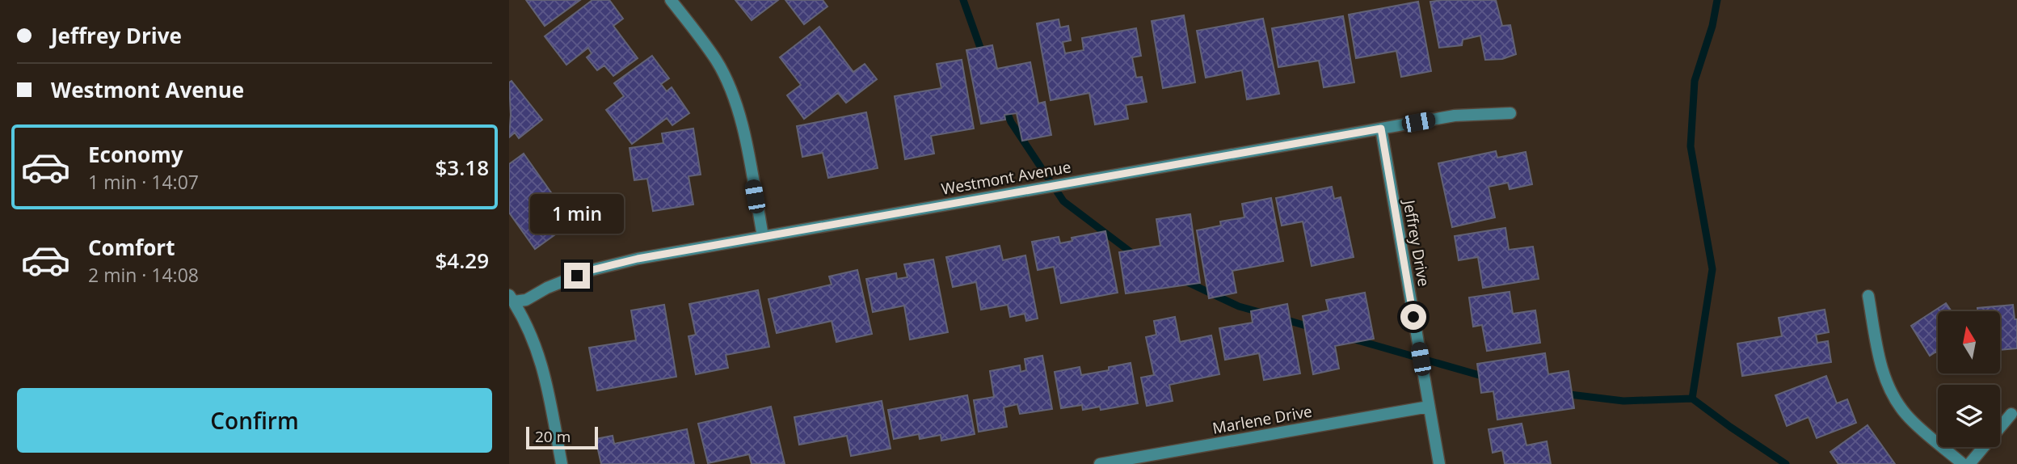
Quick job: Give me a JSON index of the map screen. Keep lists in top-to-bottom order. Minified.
{"streets":{"street":["Westmont Avenue","Jeffrey Drive","Marlene Drive"]},"crossings":[["Westmont Avenue","Jeffrey Drive"],["Jeffrey Drive","Marlene Drive"]],"scale_bar":"20 m","north":"top","page":{"banner":["Jeffrey Drive","Westmont Avenue"],"list":[{"name":"Economy","note":"1 min · 14:07","value":"$3.18"},{"name":"Comfort","note":"2 min · 14:08","value":"$4.29"}],"bubble":"1 min","buttons":"Confirm","scale":"20 m"}}
